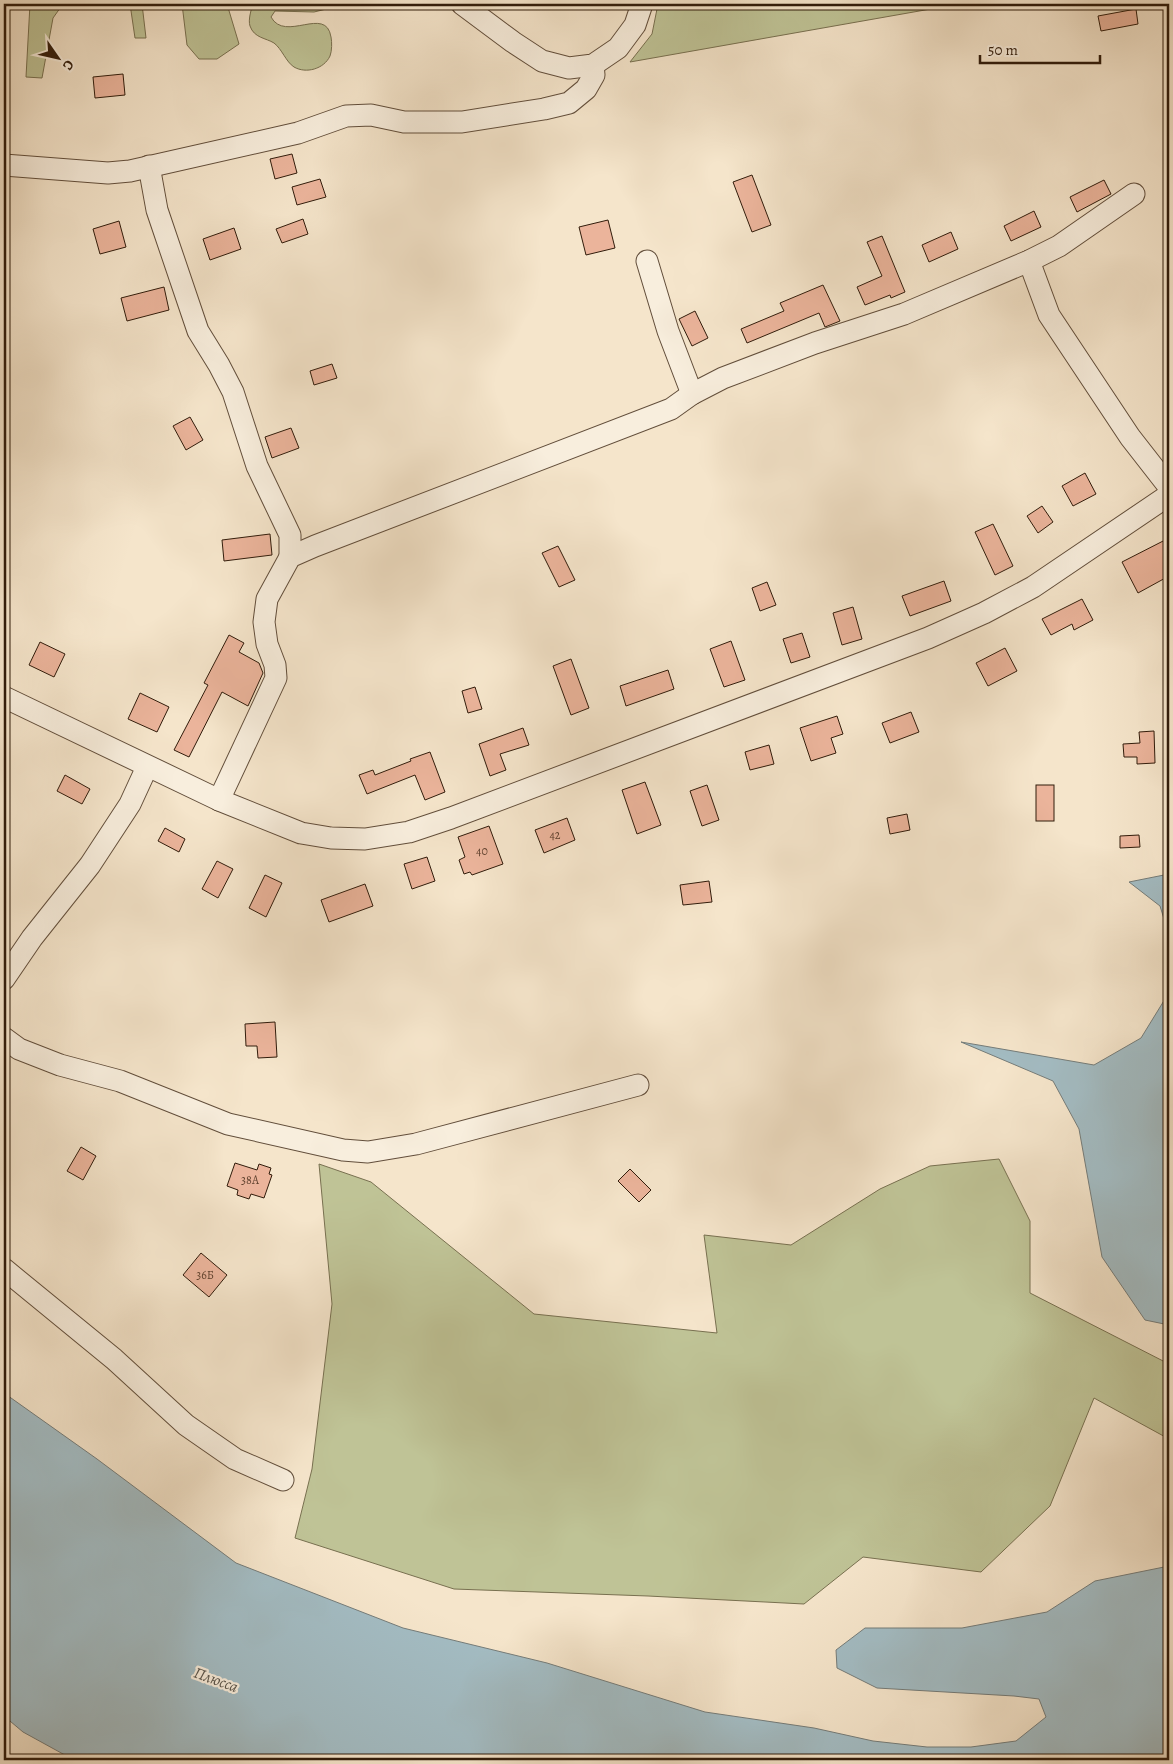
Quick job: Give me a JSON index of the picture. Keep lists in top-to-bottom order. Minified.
{"water":["Плюсса"],"house_numbers":["42","40","38А","36Б"],"scale_bar":"50 m","north":"bottom right"}
